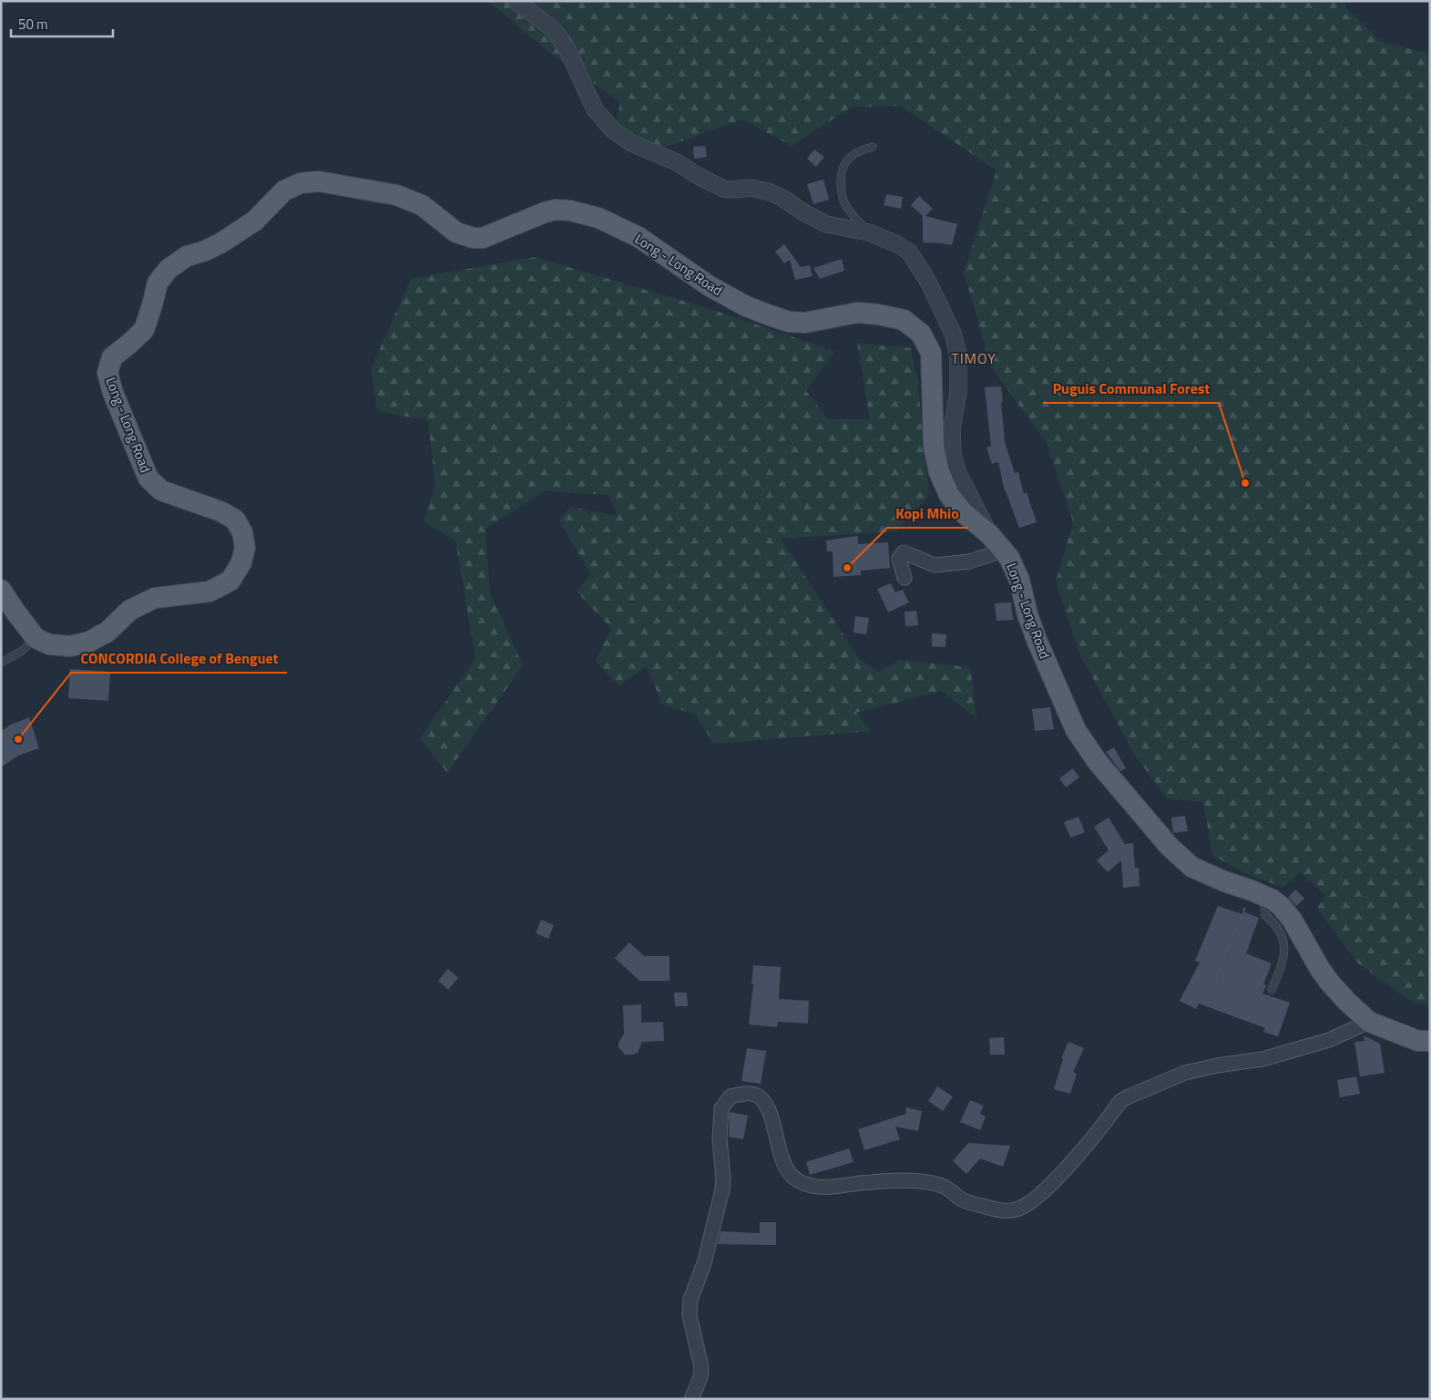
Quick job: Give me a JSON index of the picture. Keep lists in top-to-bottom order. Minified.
{"streets":{"main road":["Long - Long Road"]},"districts":["TIMOY"],"places":["Puguis Communal Forest","Kopi Mhio","CONCORDIA College of Benguet"],"scale_bar":"50 m"}
